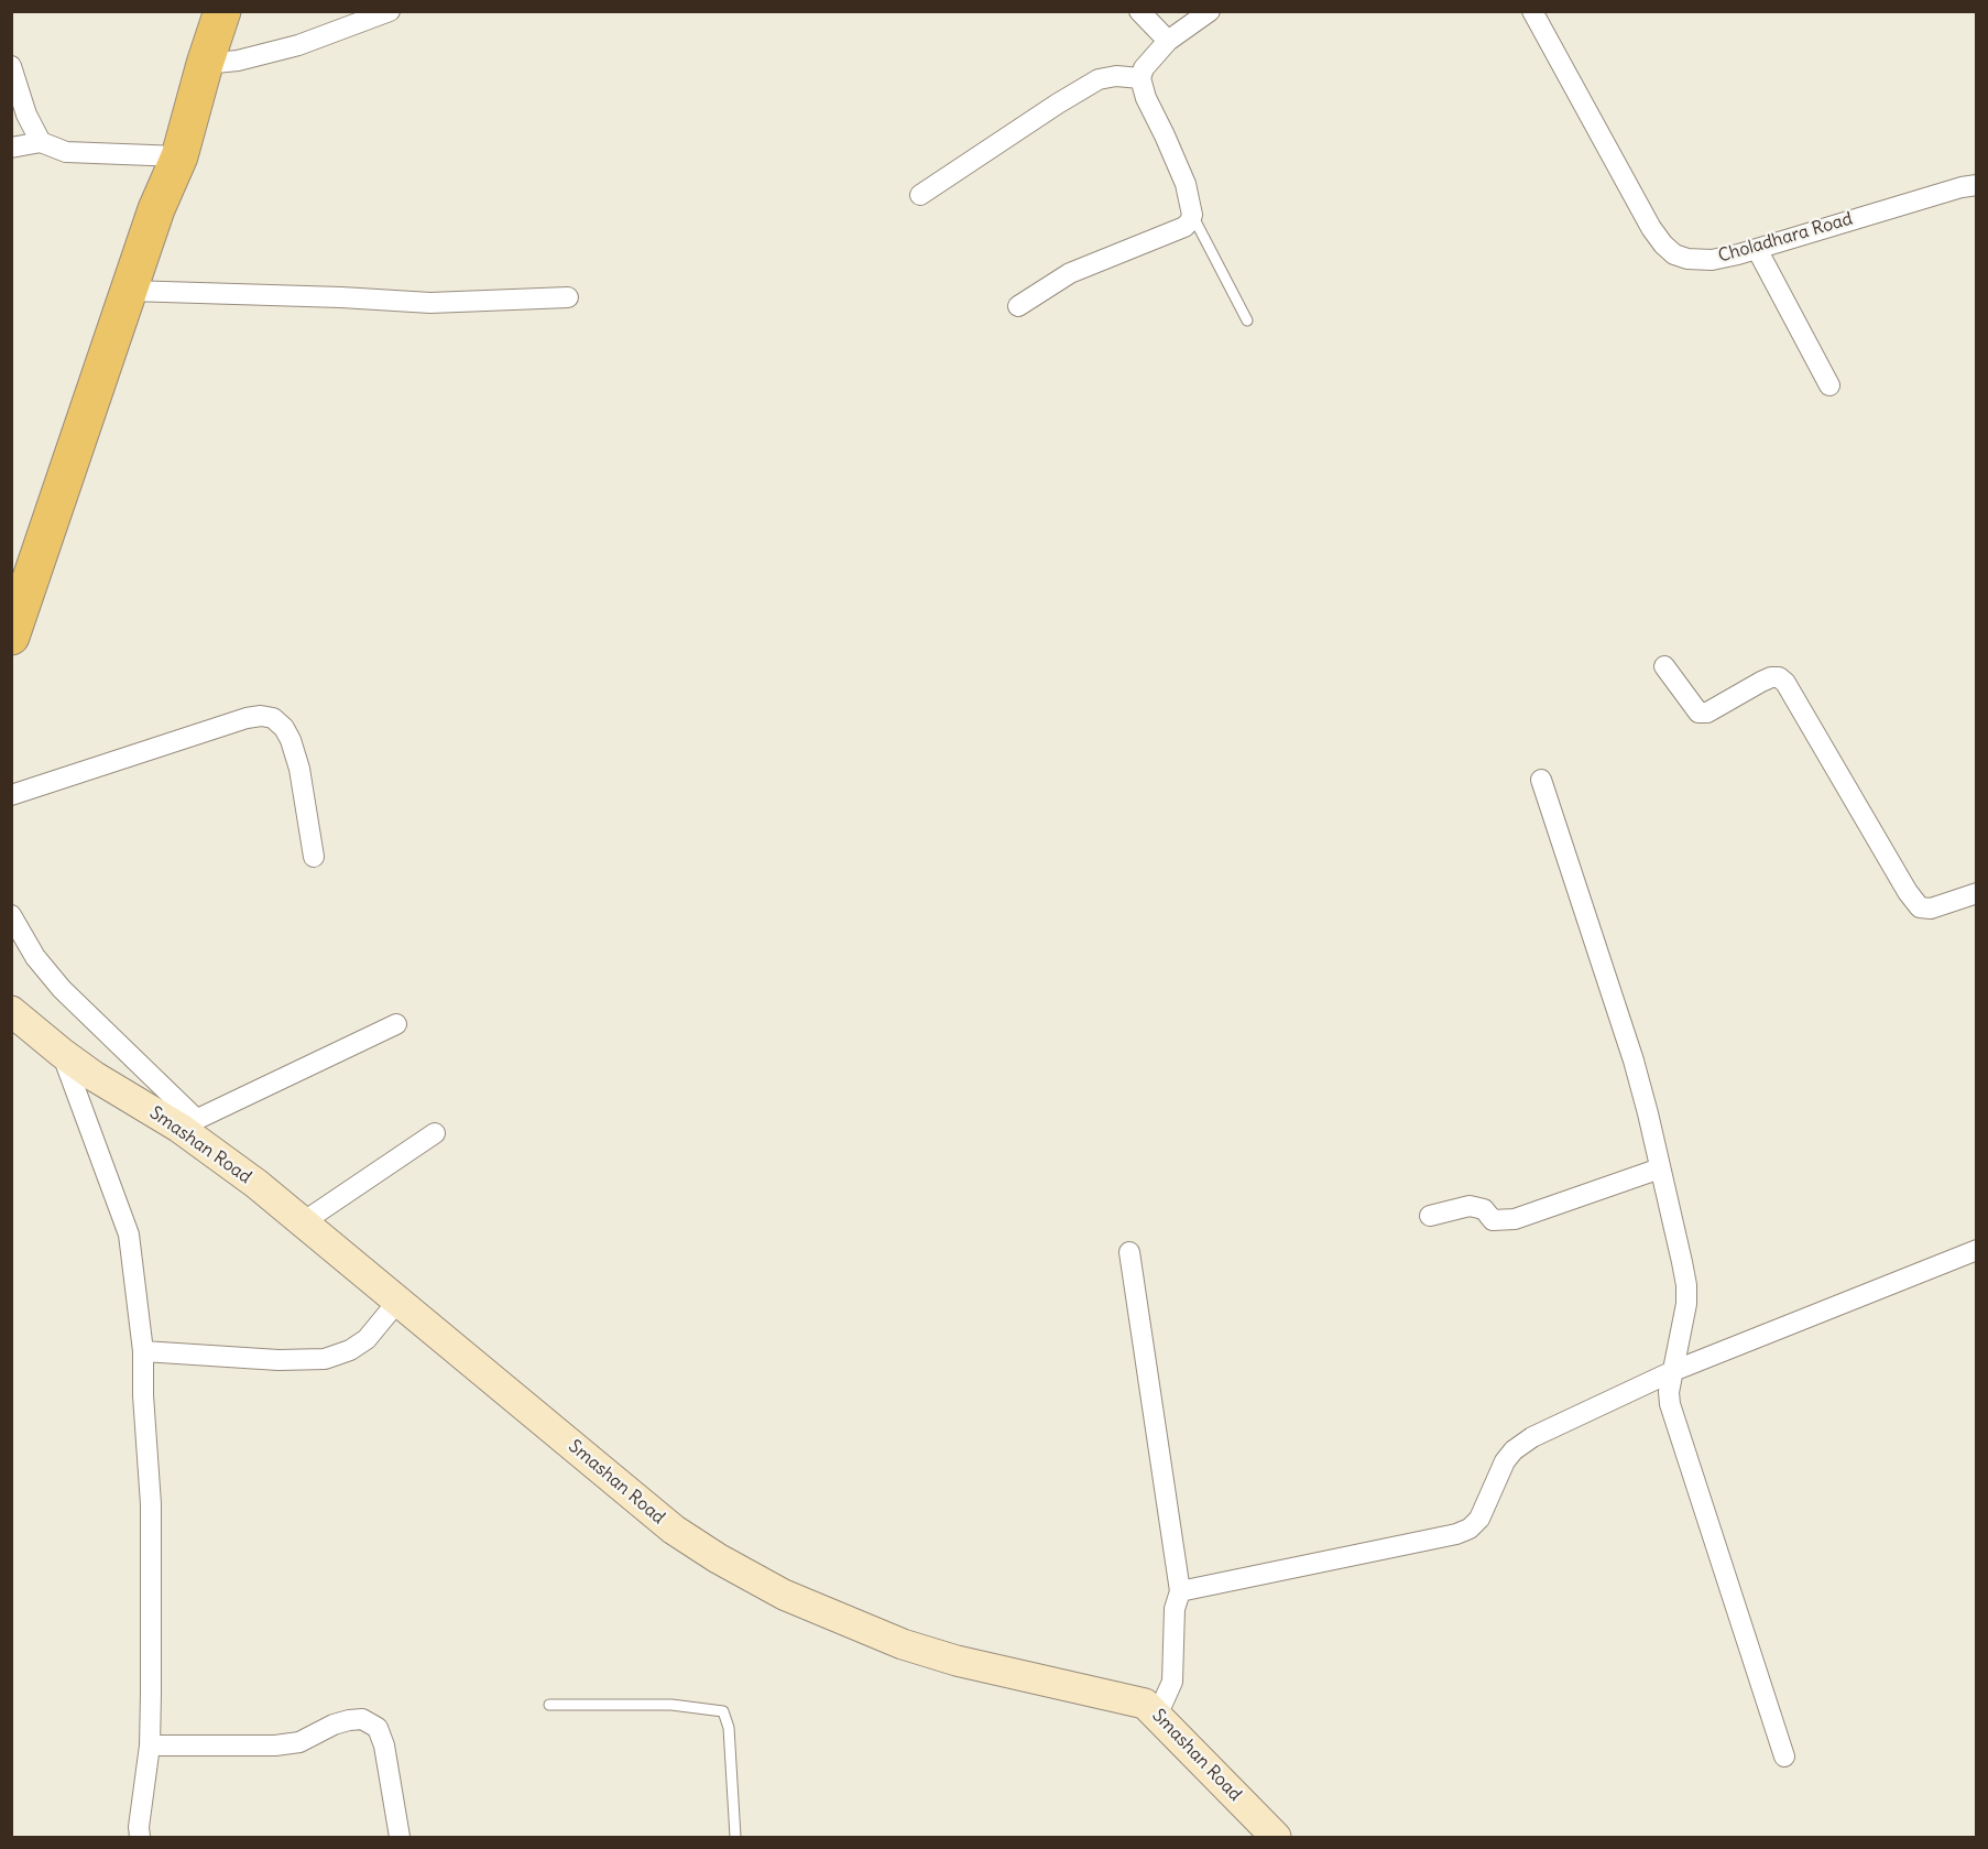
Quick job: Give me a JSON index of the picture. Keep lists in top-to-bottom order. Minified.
{"streets":{"street":["Choladhara Road","Smashan Road"]}}
